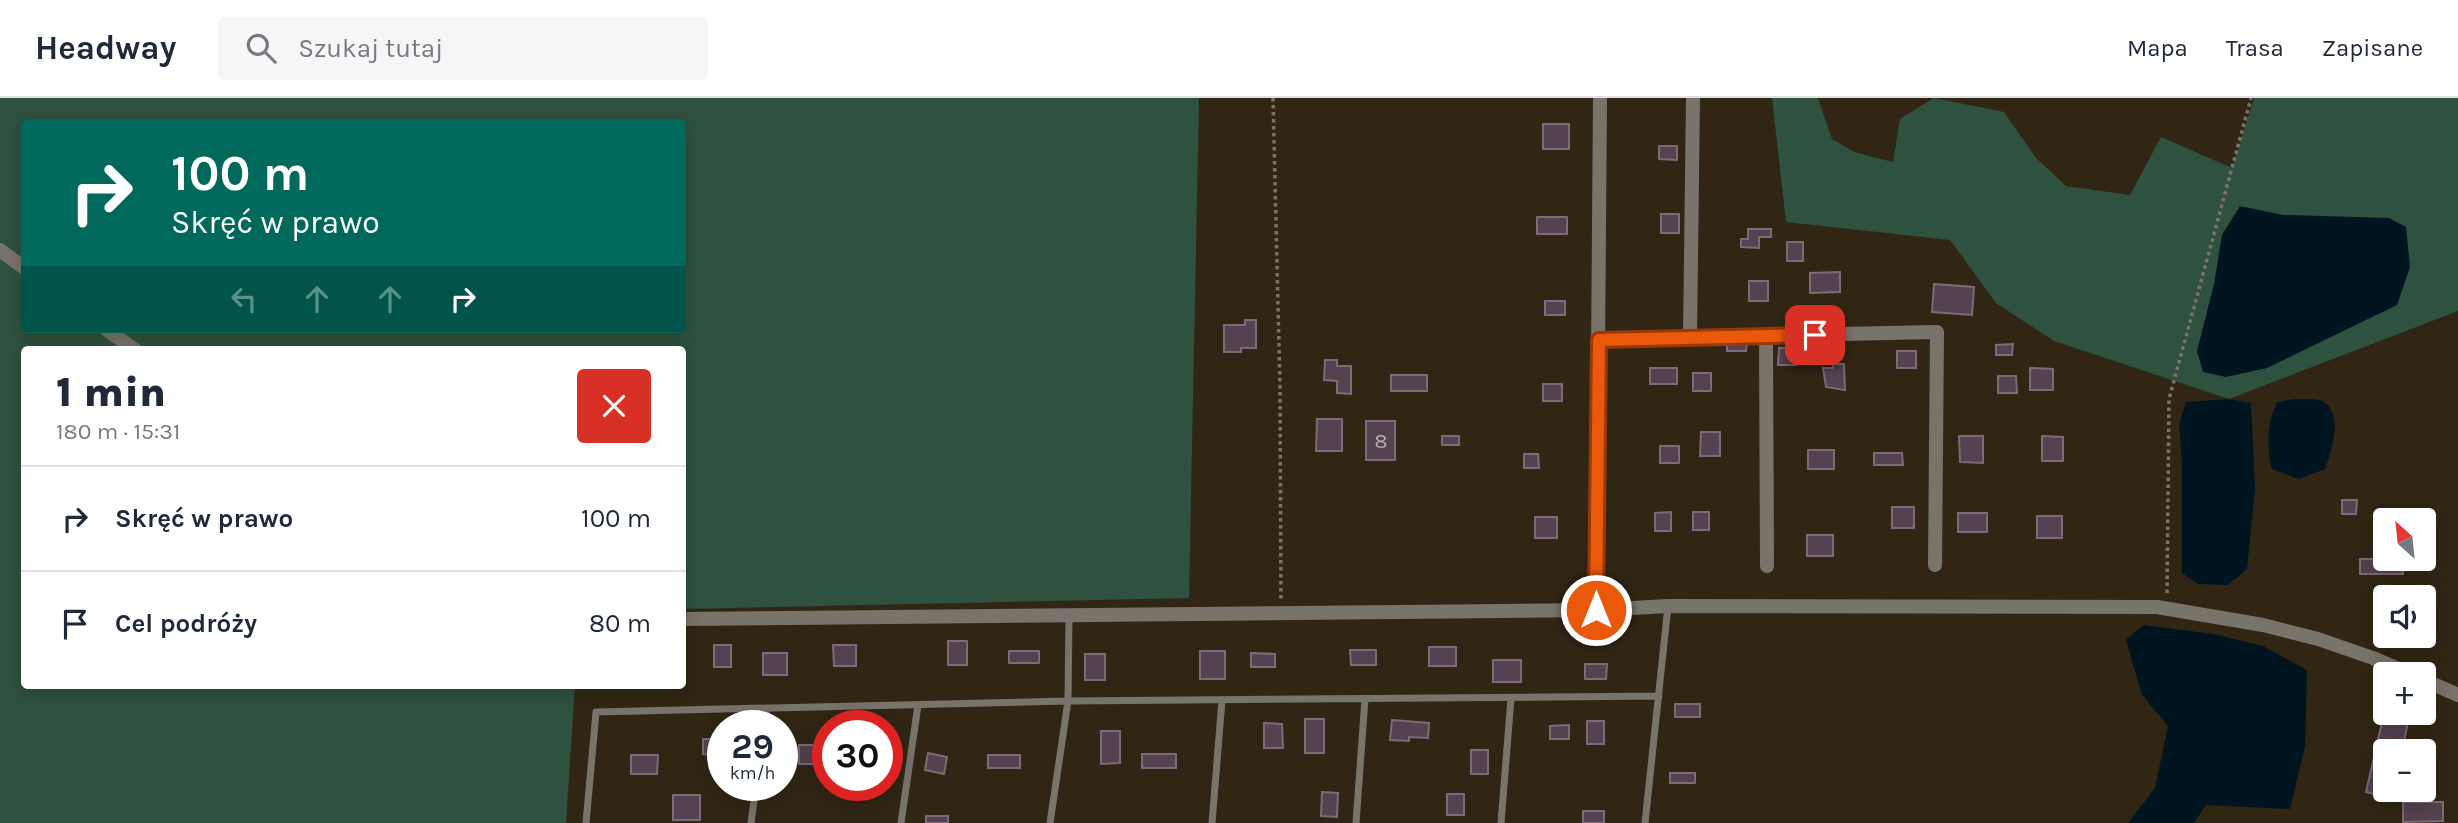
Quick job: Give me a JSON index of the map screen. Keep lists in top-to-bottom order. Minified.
{"house_numbers":["8"],"north":"top left","page":{"header":"Headway","search":"Szukaj tutaj","nav":["Mapa","Trasa","Zapisane"],"turn":["100 m","Skręć w prawo"],"heading":["1 min","180 m · 15:31"],"list":[{"name":"Skręć w prawo","value":"100 m"},{"name":"Cel podróży","value":"80 m"}],"map_buttons":["+","−"],"speed":"29 km/h","limit":"30"}}
